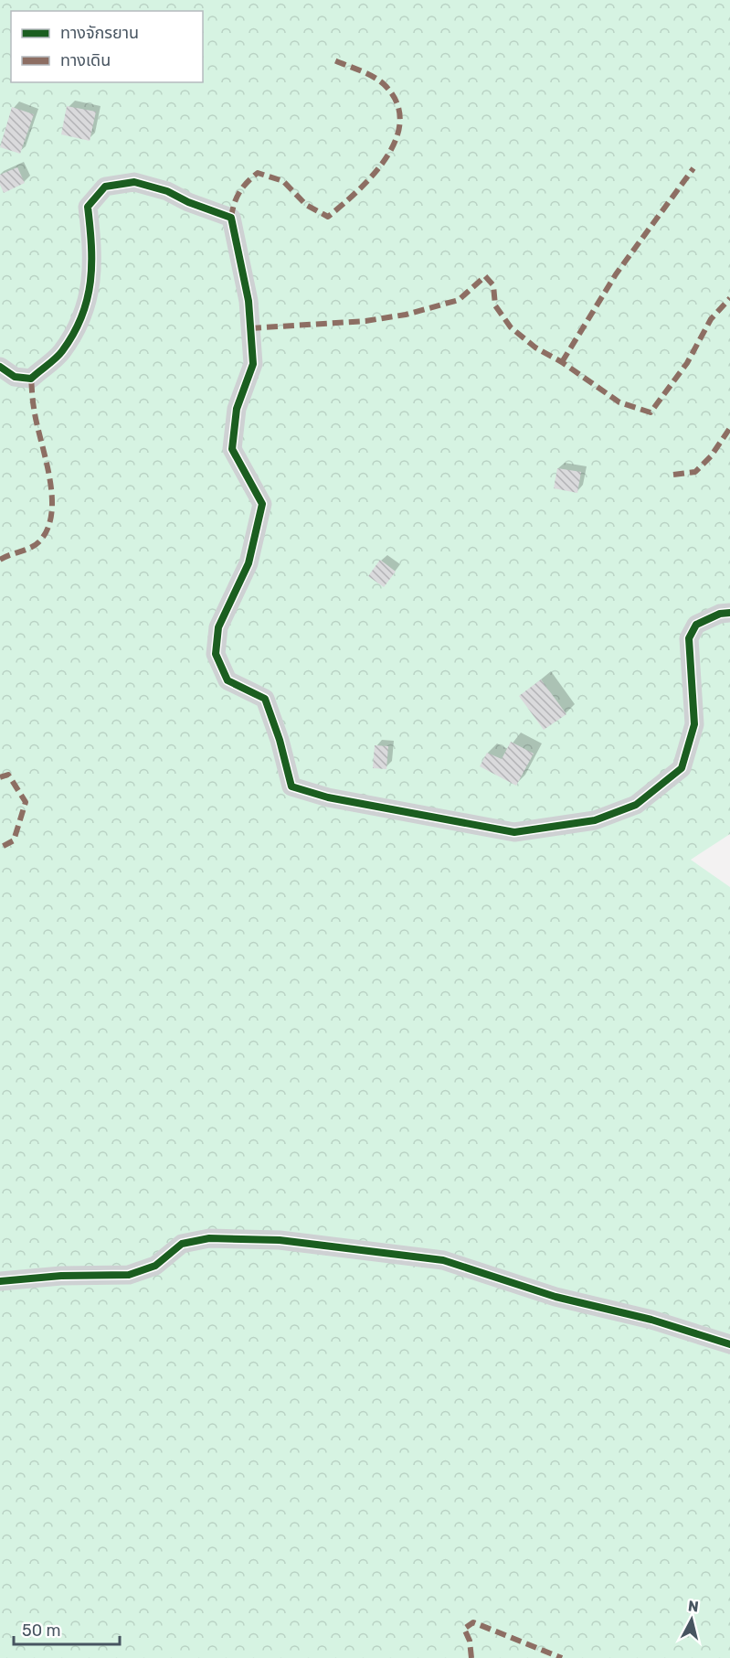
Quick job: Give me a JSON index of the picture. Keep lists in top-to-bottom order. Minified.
{"legend":["ทางจักรยาน","ทางเดิน"],"scale_bar":"50 m","north":"top"}
